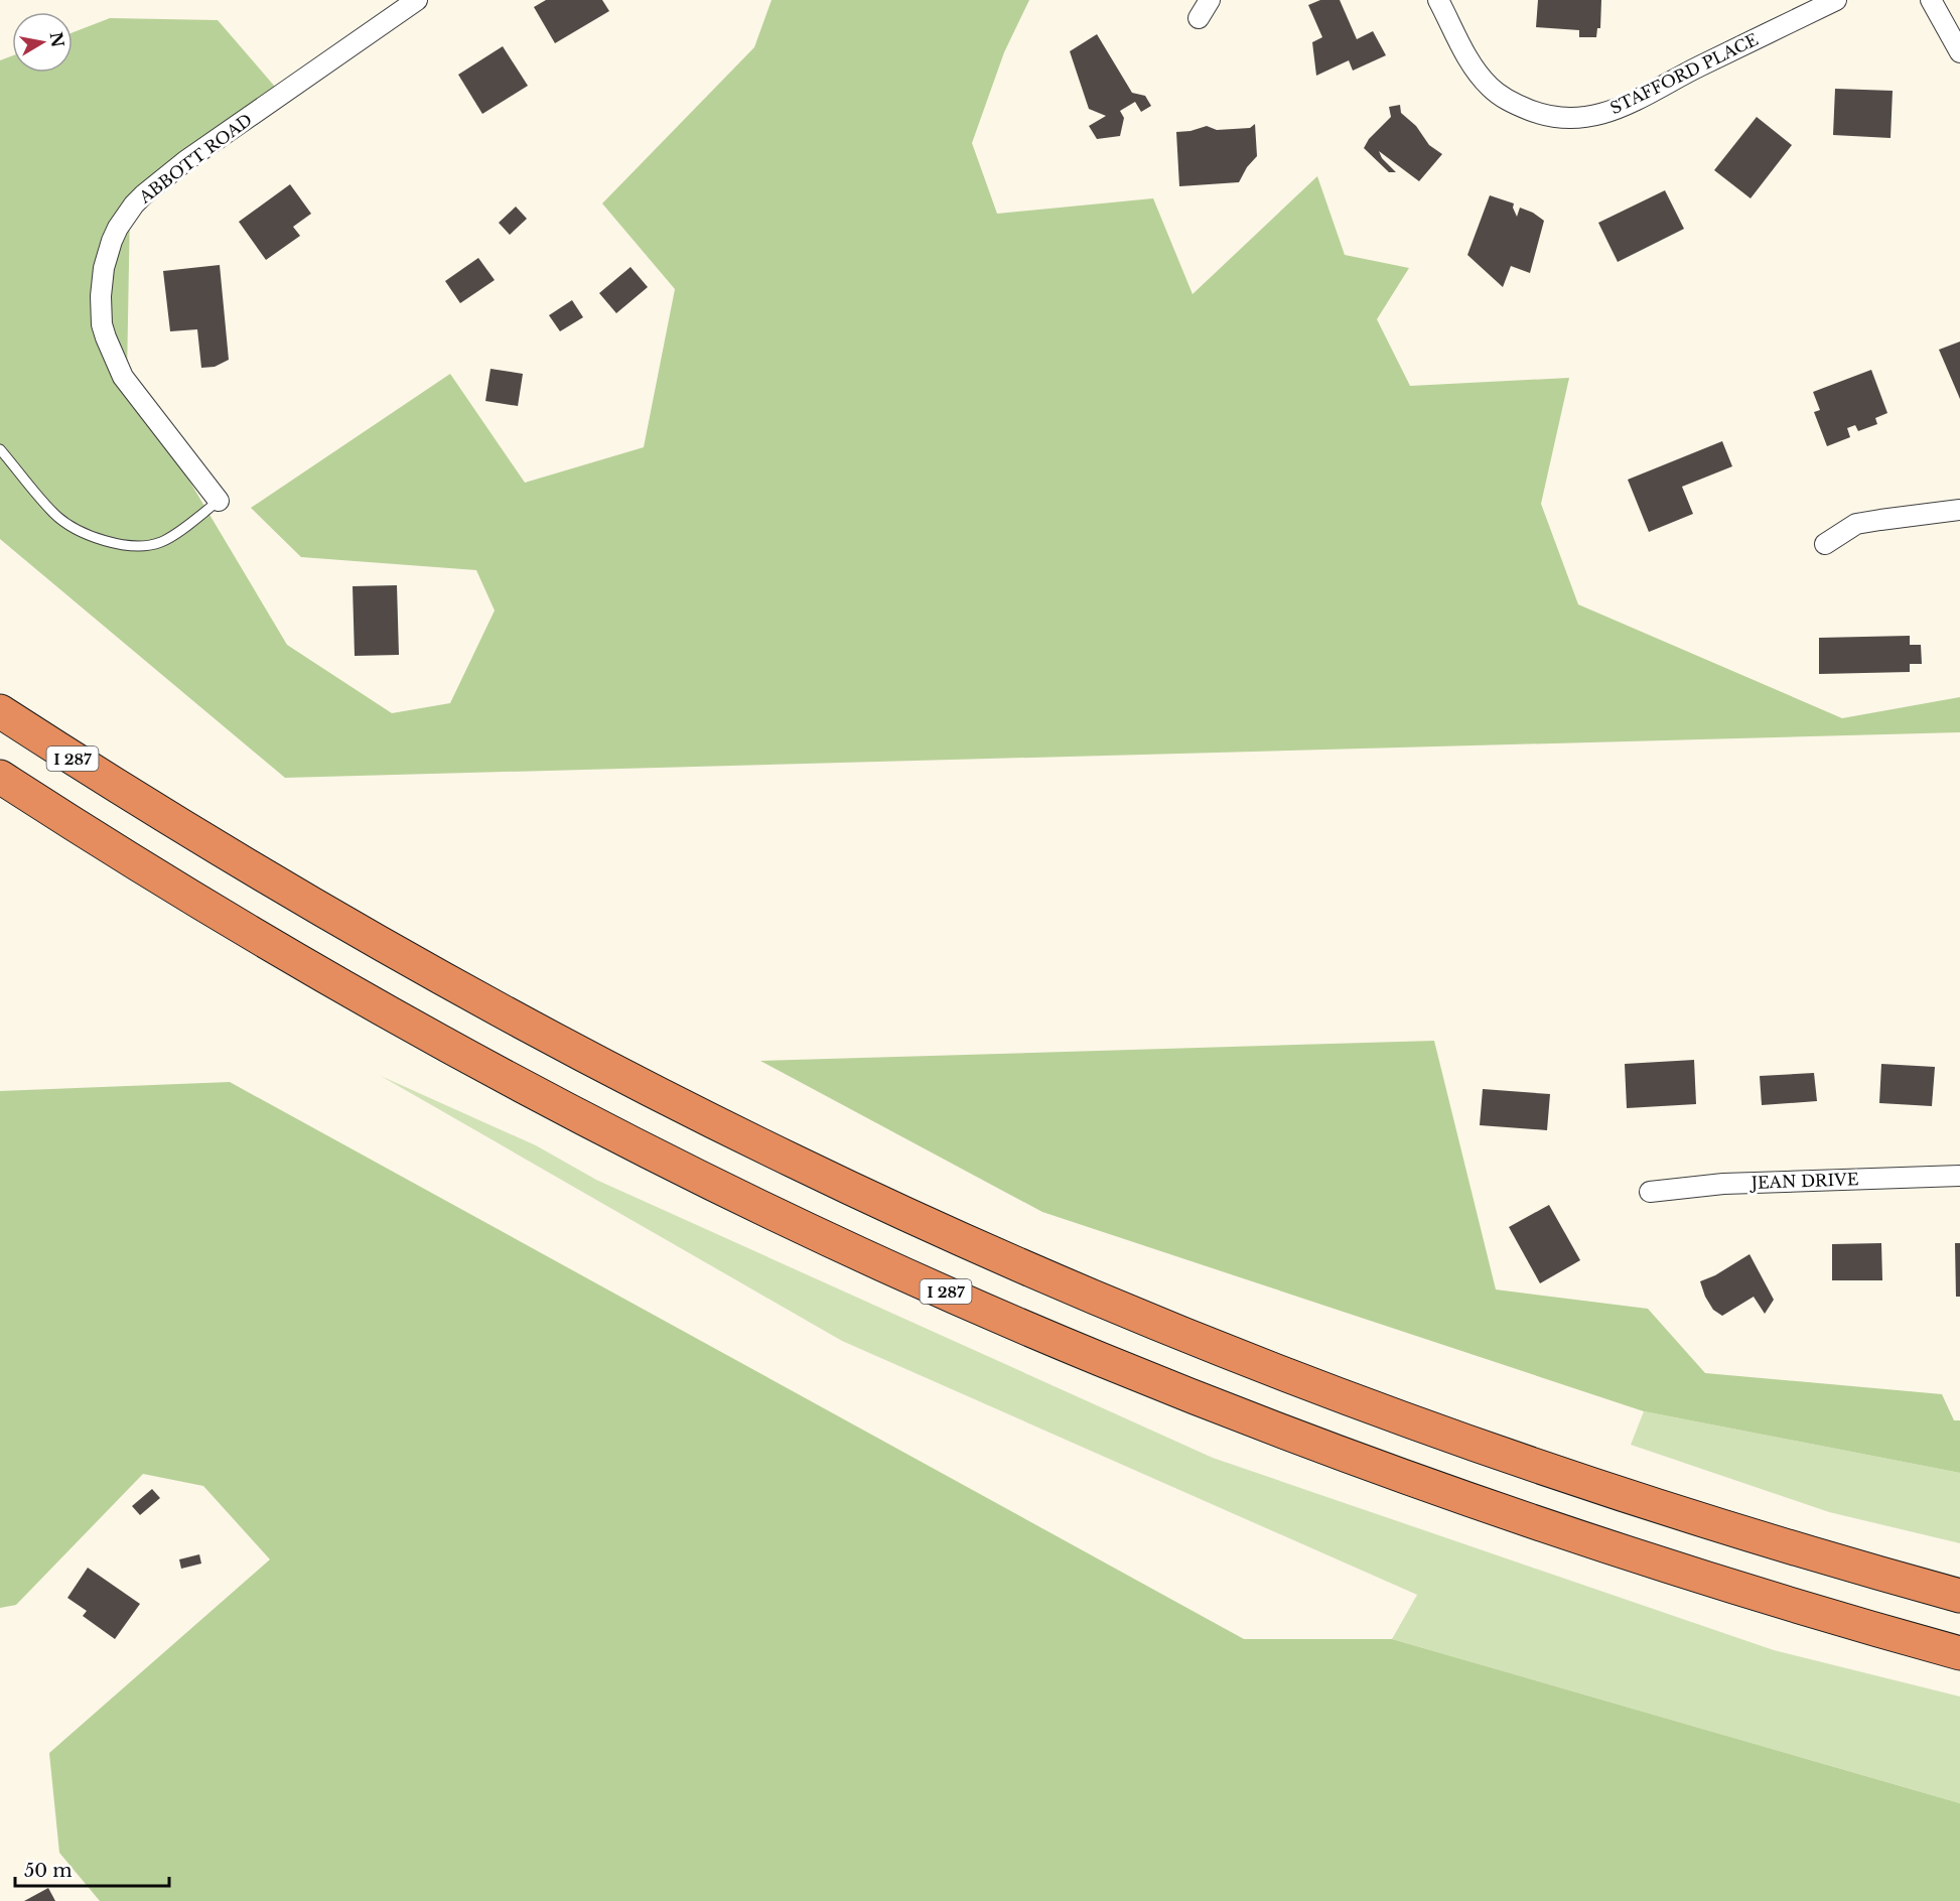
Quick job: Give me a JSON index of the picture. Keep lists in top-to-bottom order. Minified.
{"streets":{"highway":["I 287"],"street":["STAFFORD PLACE","ABBOTT ROAD","JEAN DRIVE"]},"scale_bar":"50 m","north":"right"}
